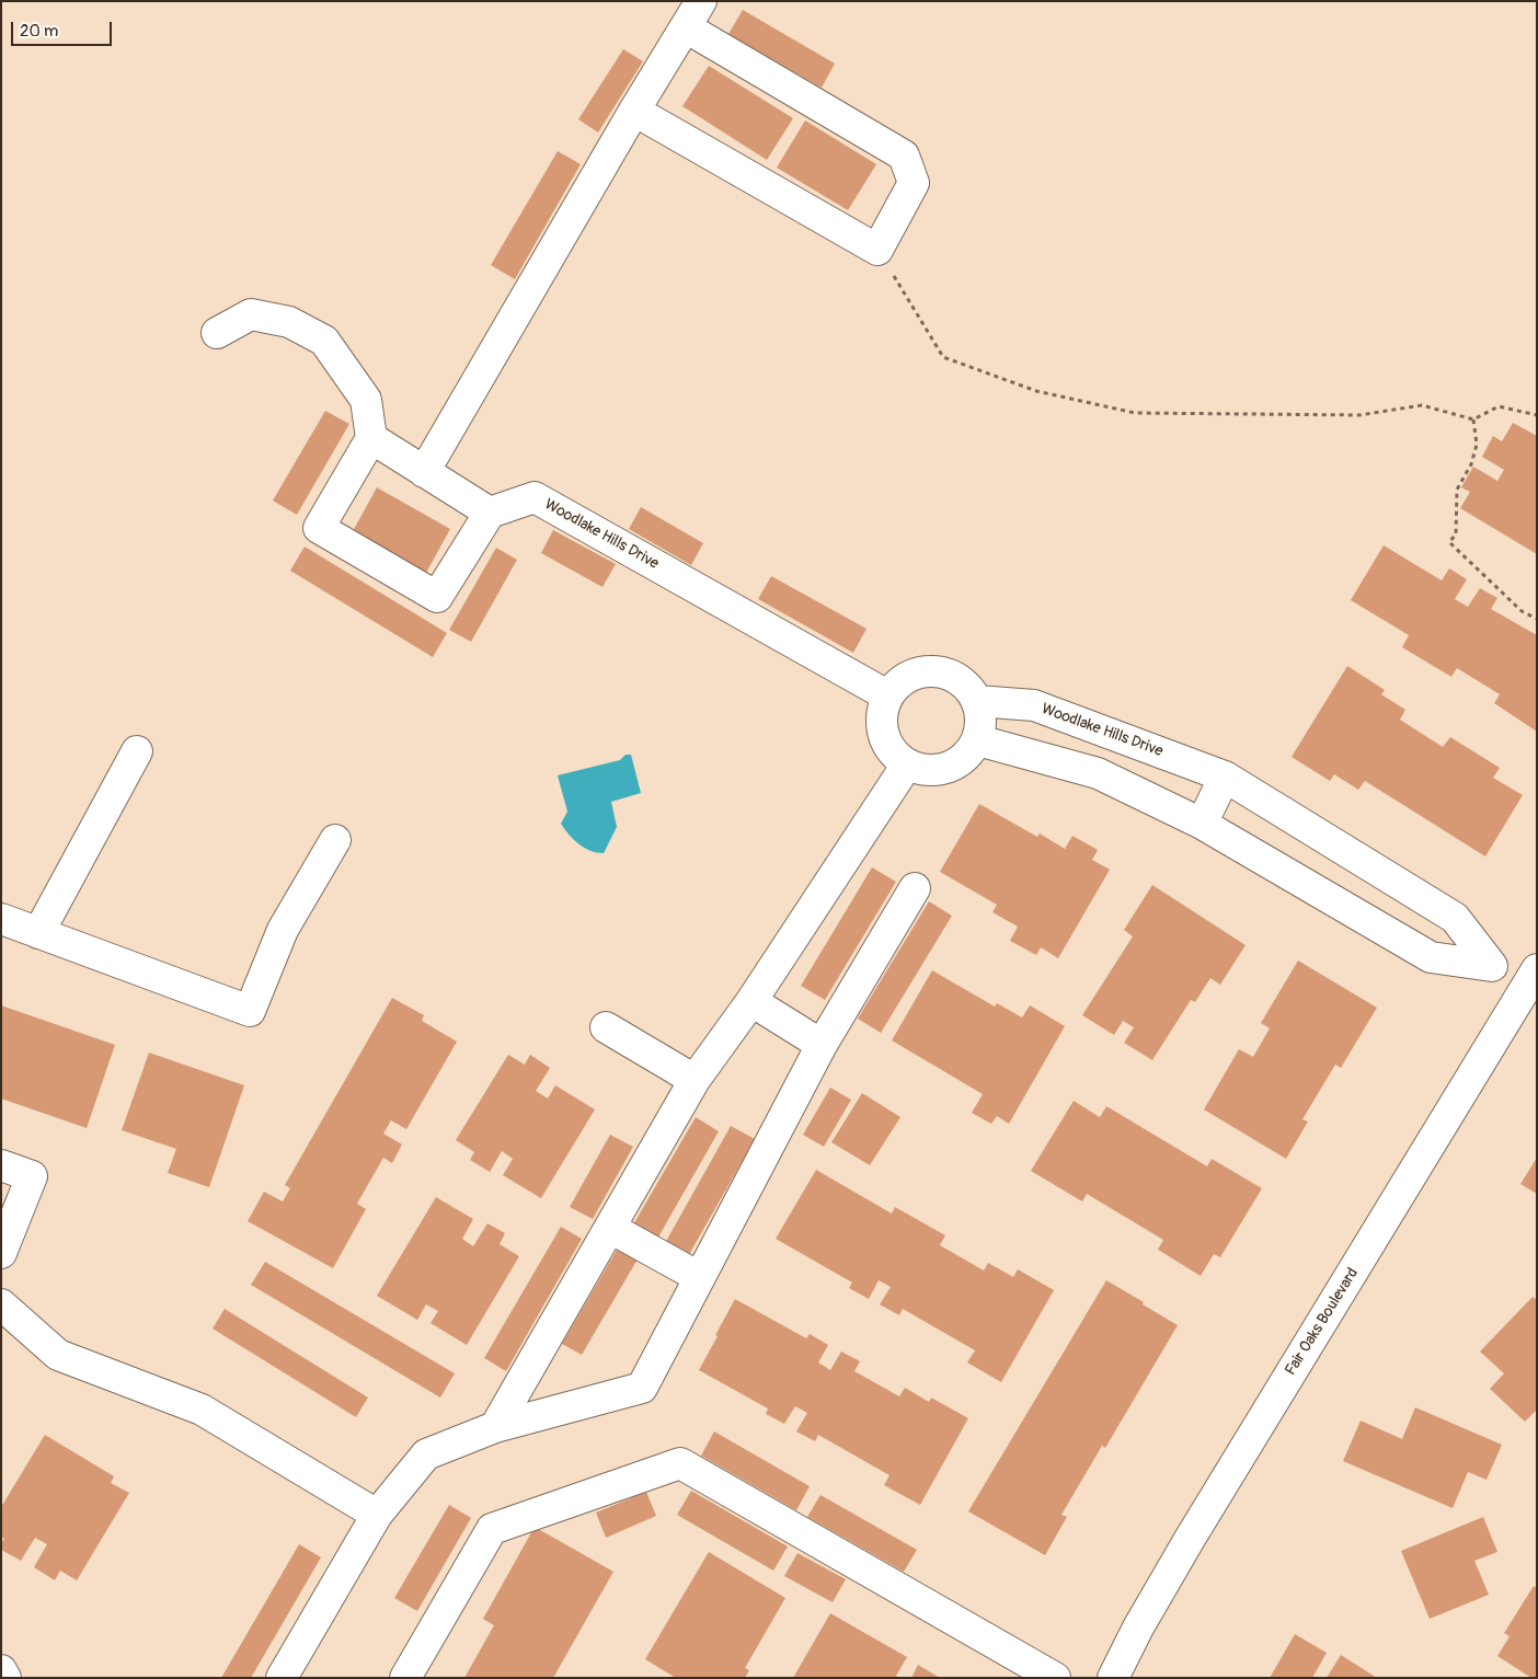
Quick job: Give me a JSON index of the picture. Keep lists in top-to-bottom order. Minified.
{"streets":{"street":["Woodlake Hills Drive","Fair Oaks Boulevard"]},"crossings":[["Woodlake Hills Drive","Fair Oaks Boulevard"]],"scale_bar":"20 m"}
